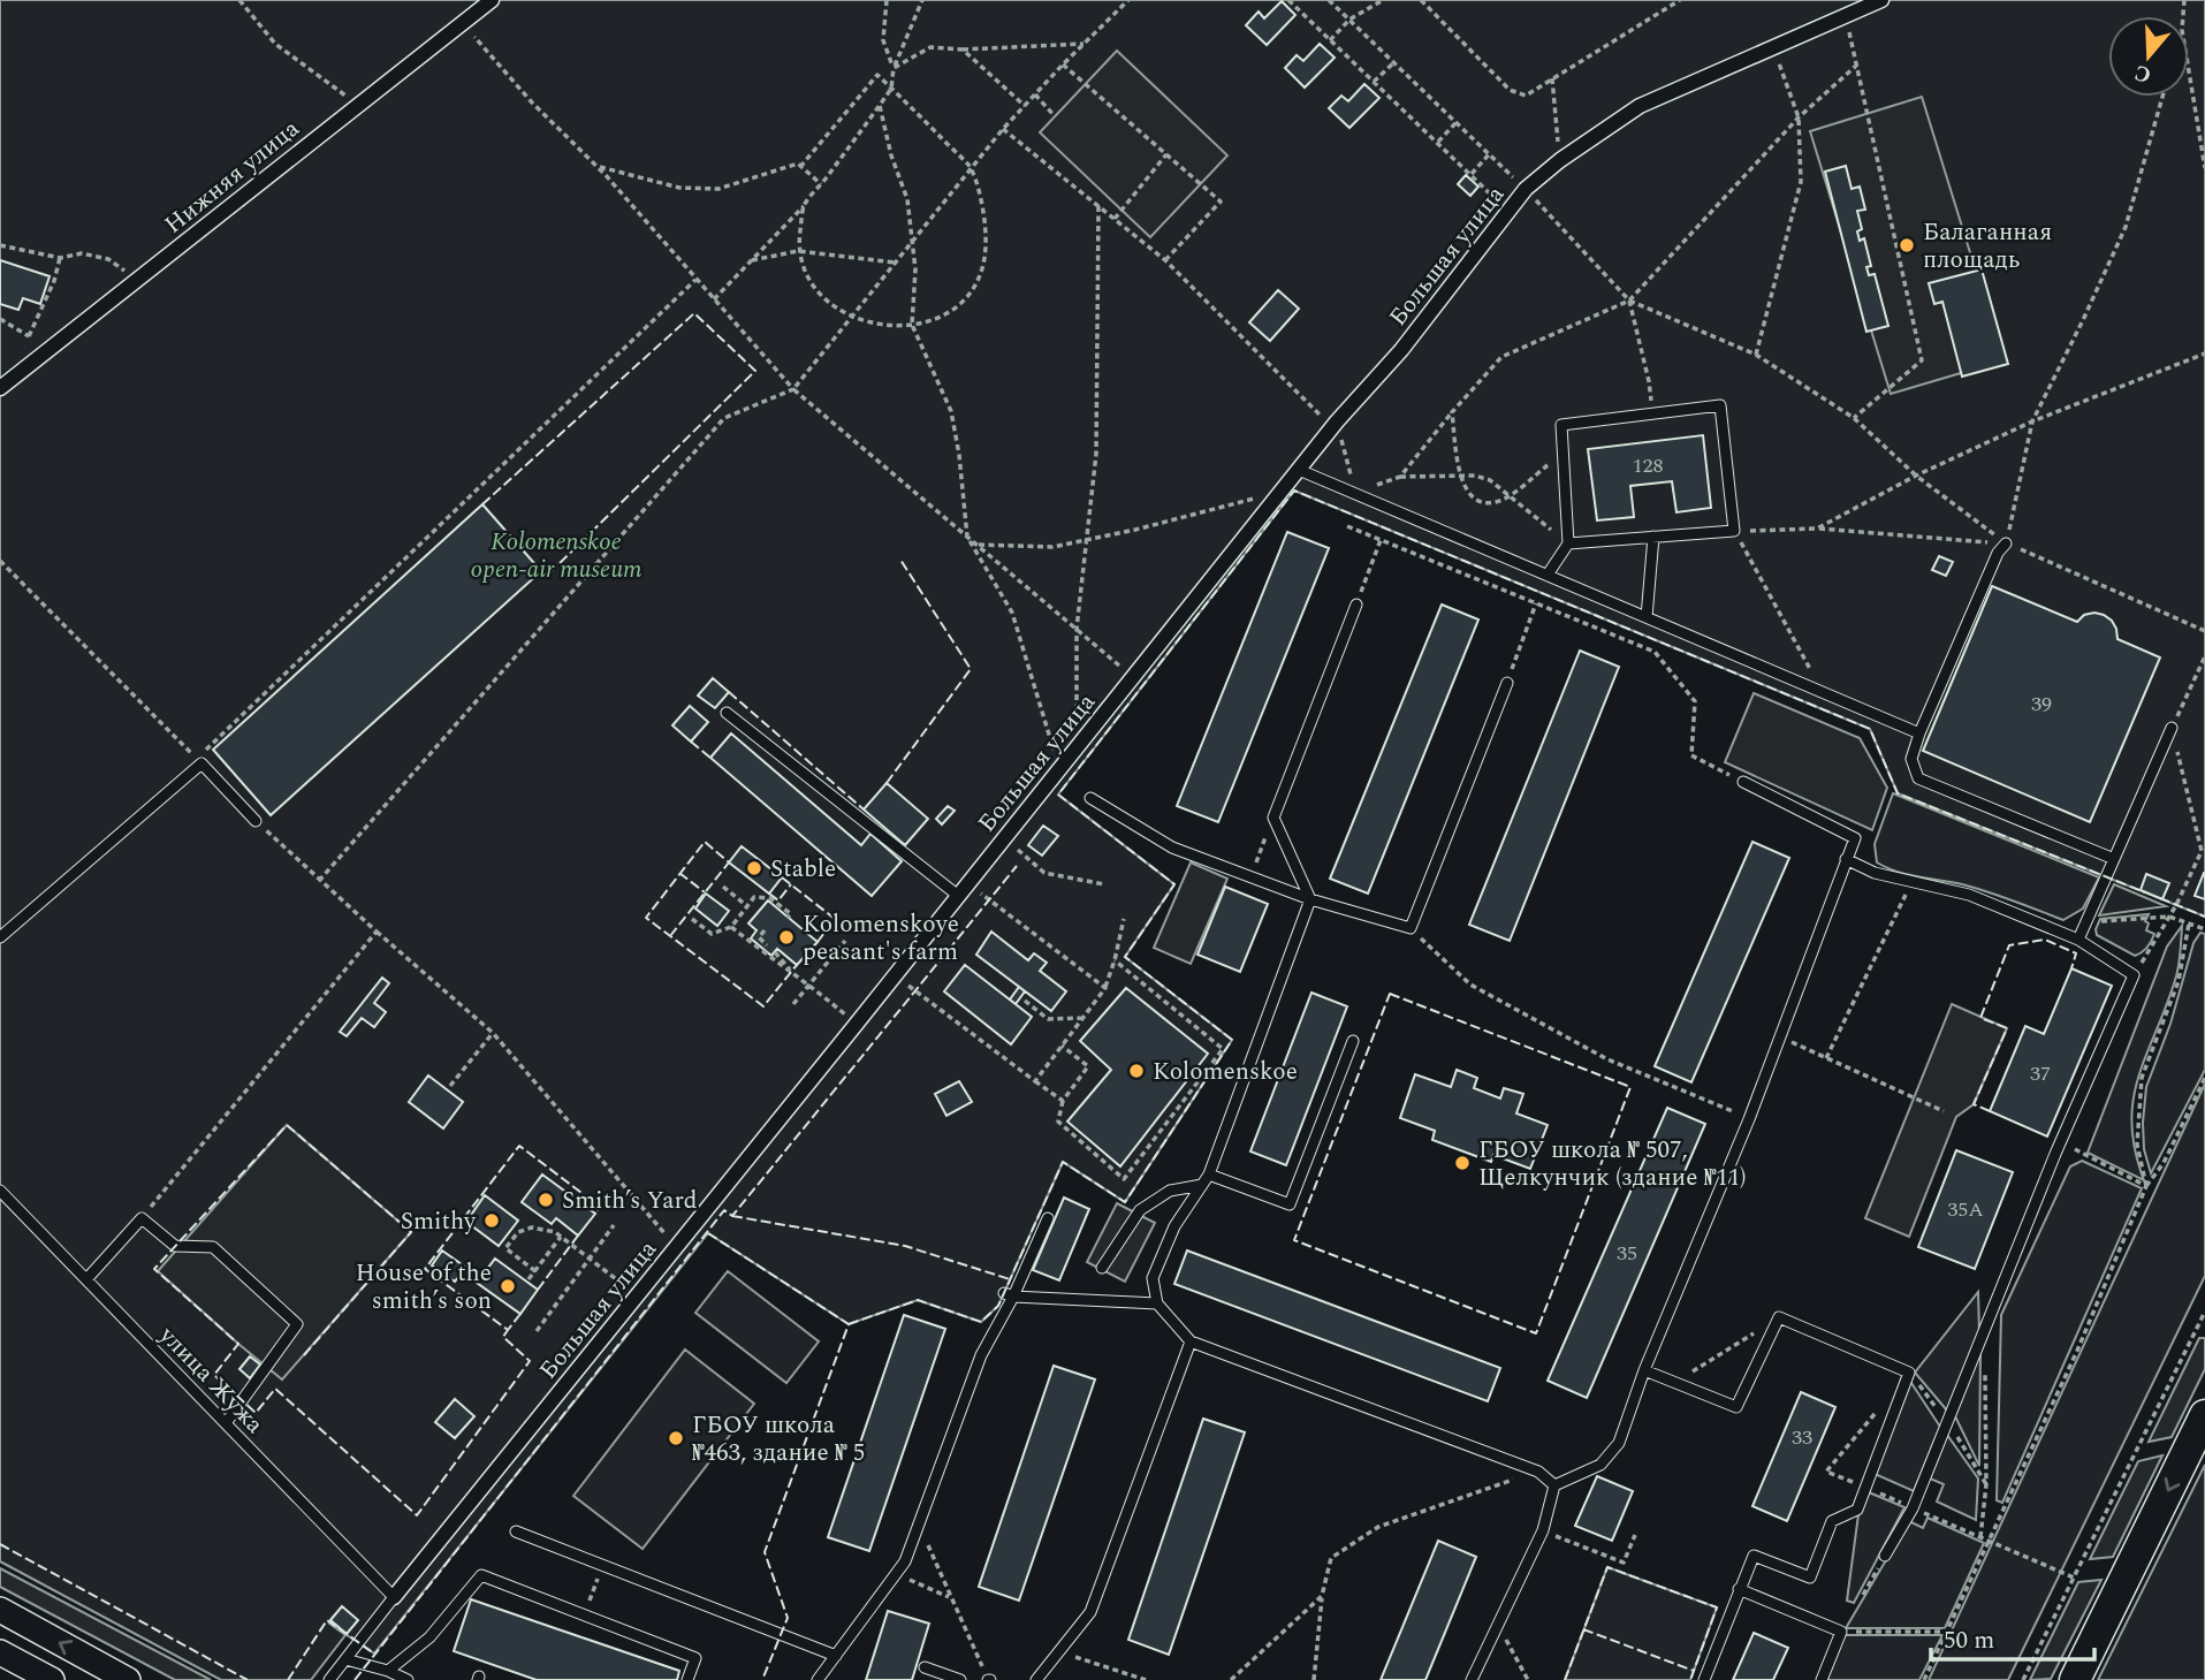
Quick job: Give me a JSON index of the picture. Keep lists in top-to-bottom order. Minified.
{"streets":{"street":["Нижняя улица","Большая улица"],"lane":["улица Жужа"]},"crossings":[["Большая улица","улица Жужа"]],"parks":["Kolomenskoe open-air museum"],"places":["Балаганная площадь","Stable","Kolomenskoye peasant's farm","Kolomenskoe","ГБОУ школа № 507, Щелкунчик (здание №11)","Smith’s Yard","Smithy","House of the smith’s son","ГБОУ школа №463, здание № 5"],"house_numbers":["128","39","37","35А","35","33"],"scale_bar":"50 m","north":"bottom"}
